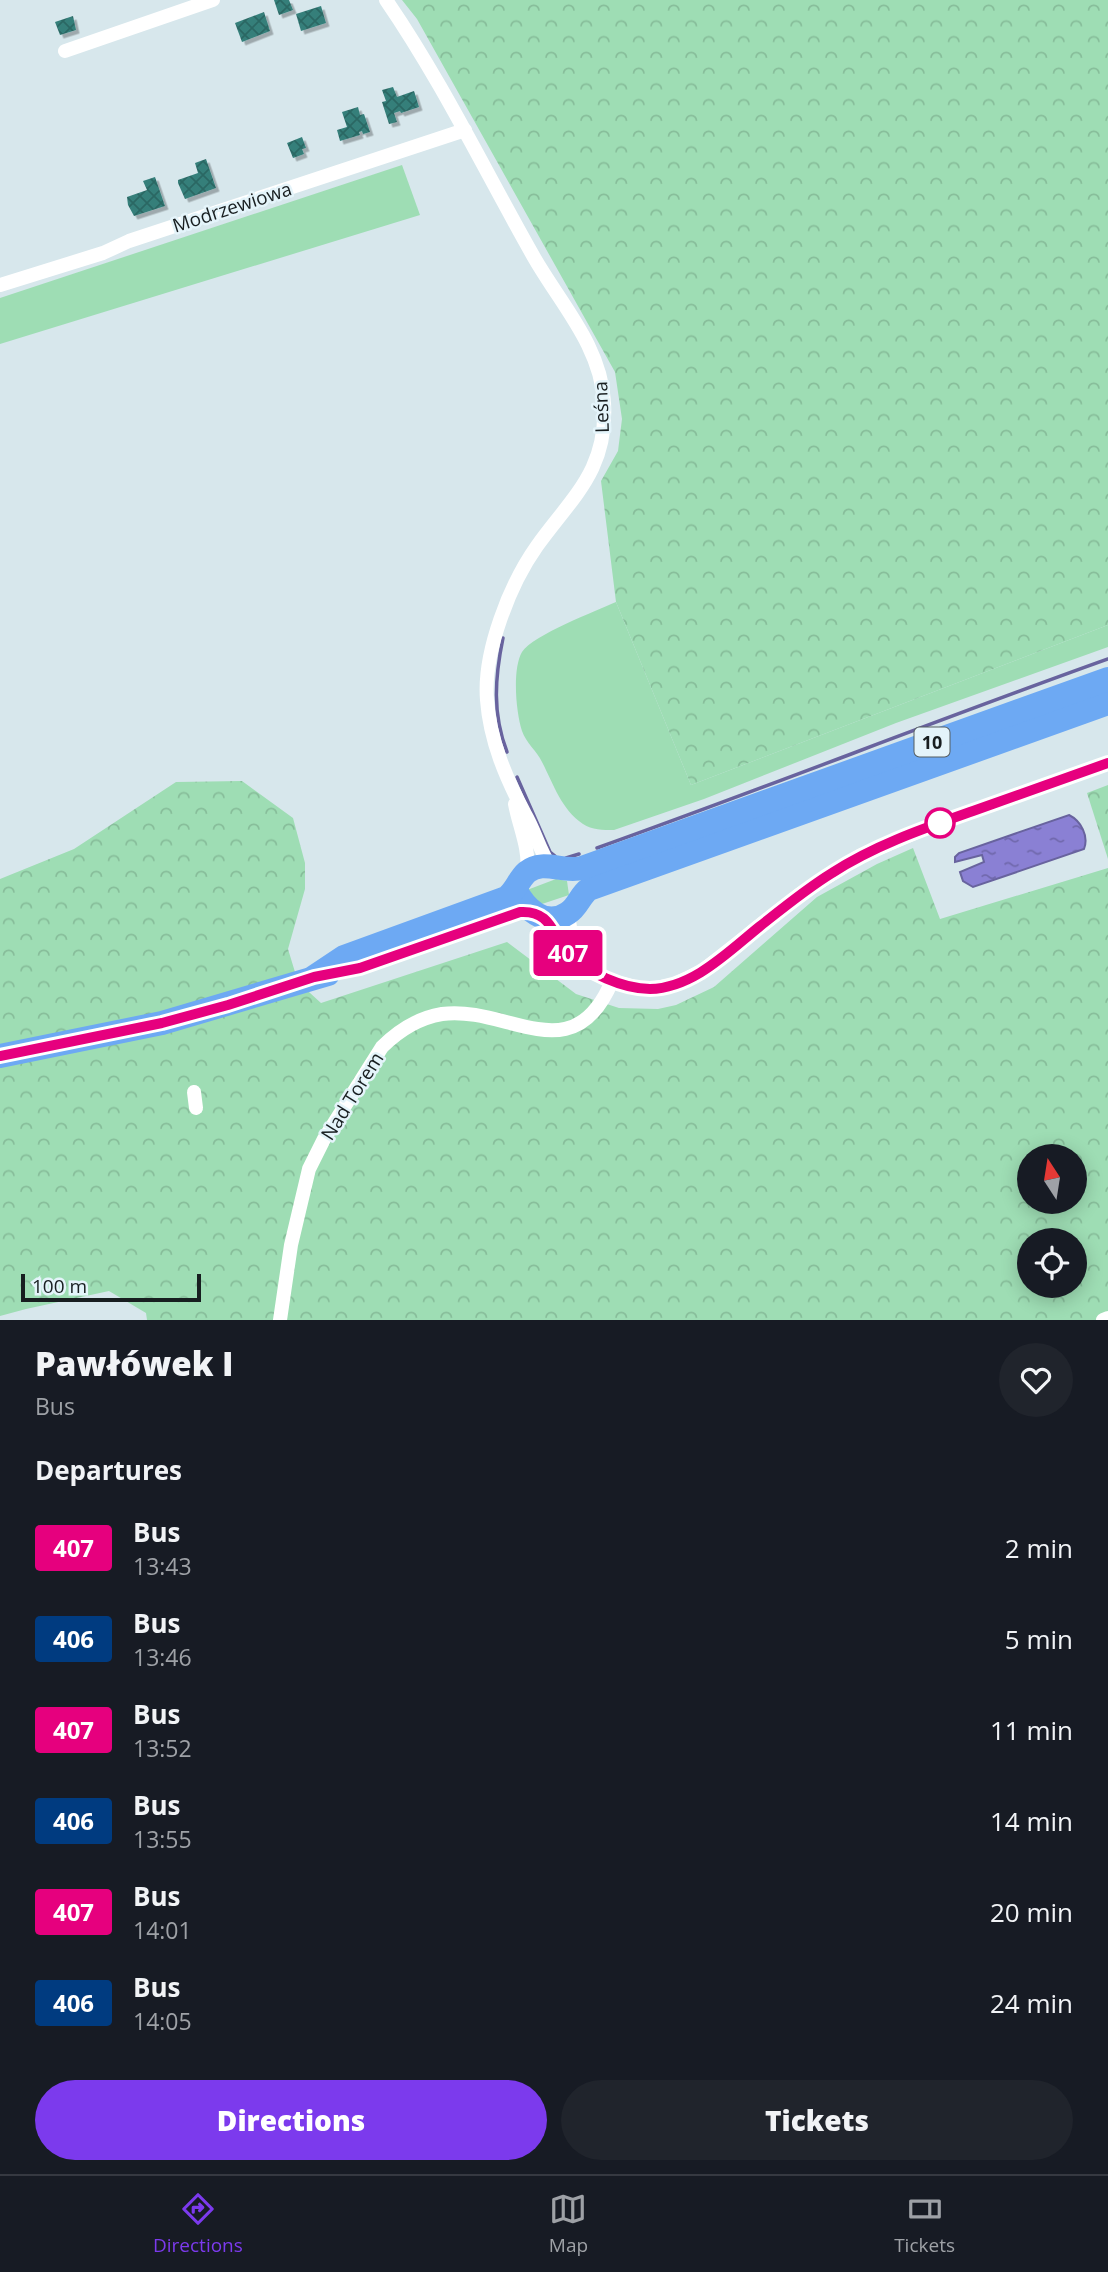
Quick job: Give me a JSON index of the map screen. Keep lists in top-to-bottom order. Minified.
{"streets":{"highway":["10"],"street":["Modrzewiowa","Leśna","Nad Torem"]},"crossings":[["Modrzewiowa","Leśna"],["Leśna","10"]],"lines":["bus line 407"],"scale_bar":"100 m","north":"top","page":{"on_map":"407","scale":"100 m","heading":[["Pawłówek I","Bus"],"Departures"],"list":[{"mark":"407","name":"Bus","note":"13:43","value":"2 min"},{"mark":"406","name":"Bus","note":"13:46","value":"5 min"},{"mark":"407","name":"Bus","note":"13:52","value":"11 min"},{"mark":"406","name":"Bus","note":"13:55","value":"14 min"},{"mark":"407","name":"Bus","note":"14:01","value":"20 min"},{"mark":"406","name":"Bus","note":"14:05","value":"24 min"}],"buttons":["Directions","Tickets"],"tabs":["Directions","Map","Tickets"]}}
